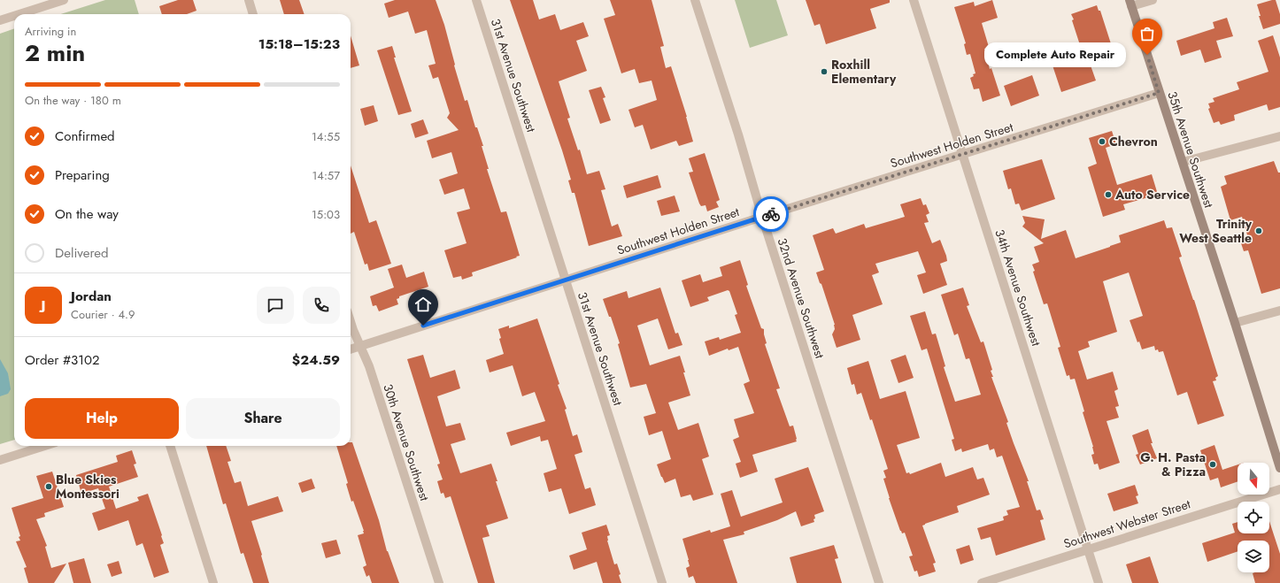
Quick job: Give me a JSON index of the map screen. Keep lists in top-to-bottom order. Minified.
{"streets":{"main road":["35th Avenue Southwest"],"street":["31st Avenue Southwest","Southwest Holden Street","34th Avenue Southwest","32nd Avenue Southwest","30th Avenue Southwest","Southwest Webster Street"]},"crossings":[["31st Avenue Southwest","Southwest Holden Street"],["Southwest Holden Street","35th Avenue Southwest"],["Southwest Holden Street","34th Avenue Southwest"],["Southwest Holden Street","32nd Avenue Southwest"],["Southwest Holden Street","30th Avenue Southwest"],["34th Avenue Southwest","Southwest Webster Street"]],"places":["Complete Auto Repair","Roxhill Elementary","Chevron","Auto Service","Trinity West Seattle","G. H. Pasta & Pizza","Blue Skies Montessori"],"north":"bottom","page":{"heading":["2 min","Arriving in","15:18–15:23"],"panel":["Jordan","Courier · 4.9","Order #3102","$24.59"],"bubble":"Complete Auto Repair","bar":"On the way · 180 m","list":[["Confirmed","14:55"],["Preparing","14:57"],["On the way","15:03"],"Delivered"],"round":"J","buttons":["Help","Share"]}}
